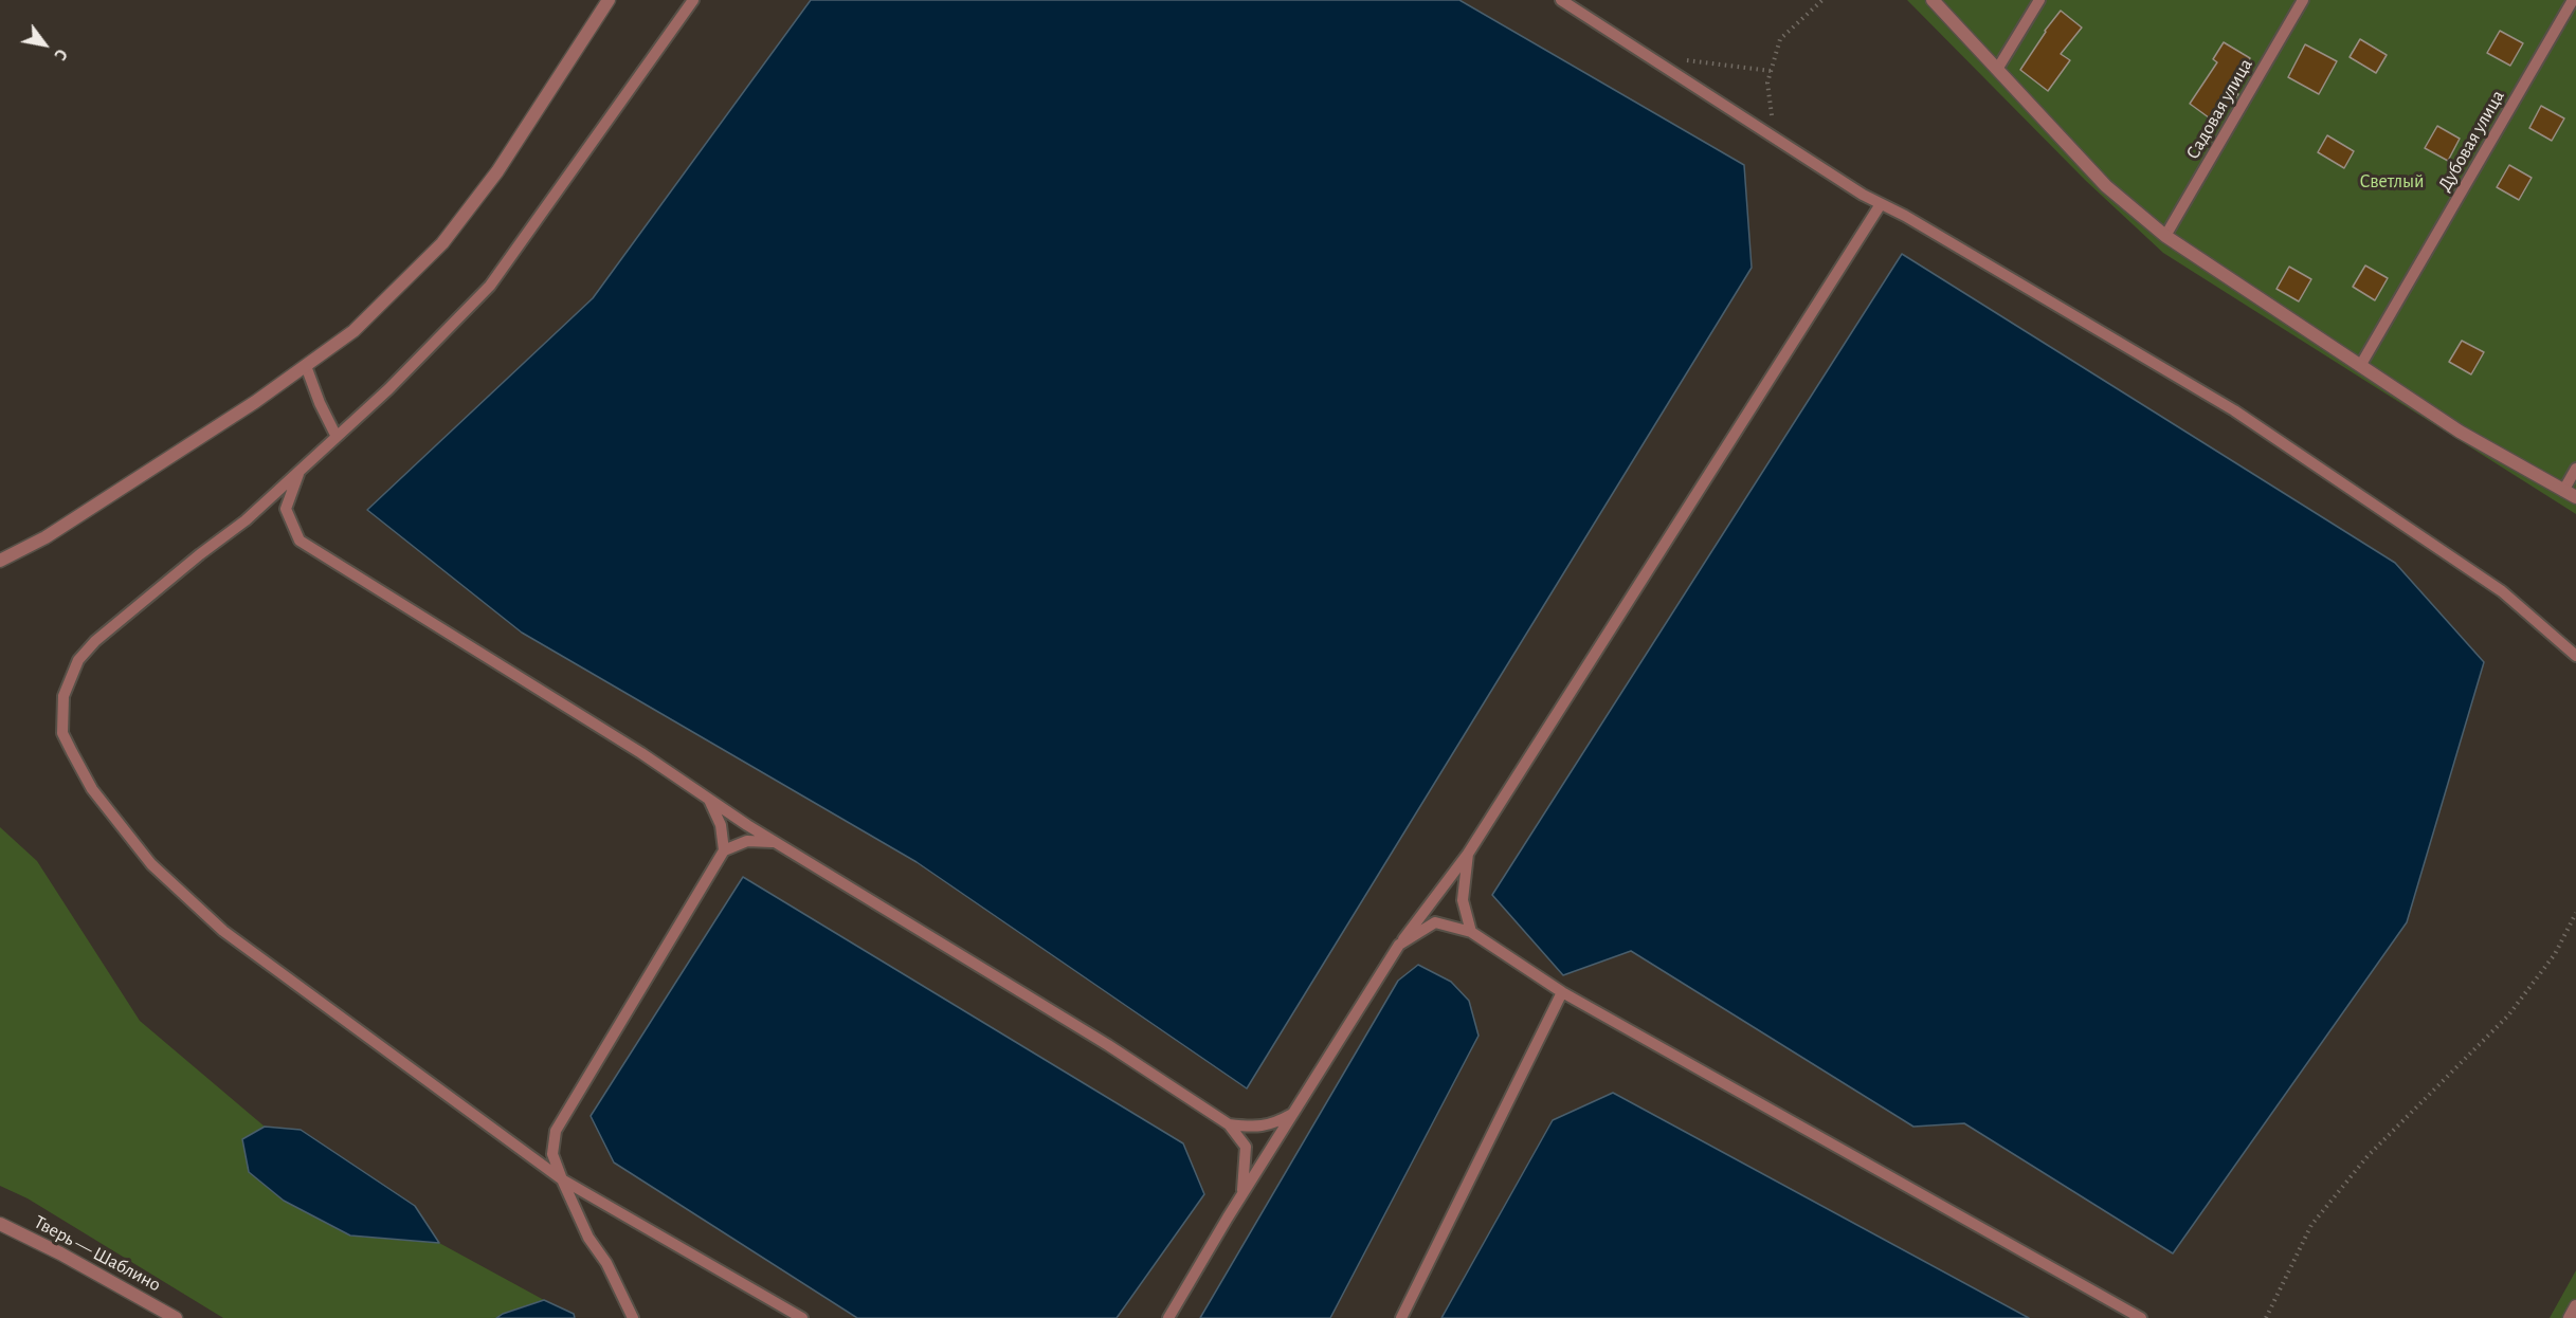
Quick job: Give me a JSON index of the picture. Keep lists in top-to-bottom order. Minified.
{"streets":{"street":["Тверь — Шаблино"],"lane":["Садовая улица","Дубовая улица"]},"parks":["Светлый"],"north":"bottom right"}
